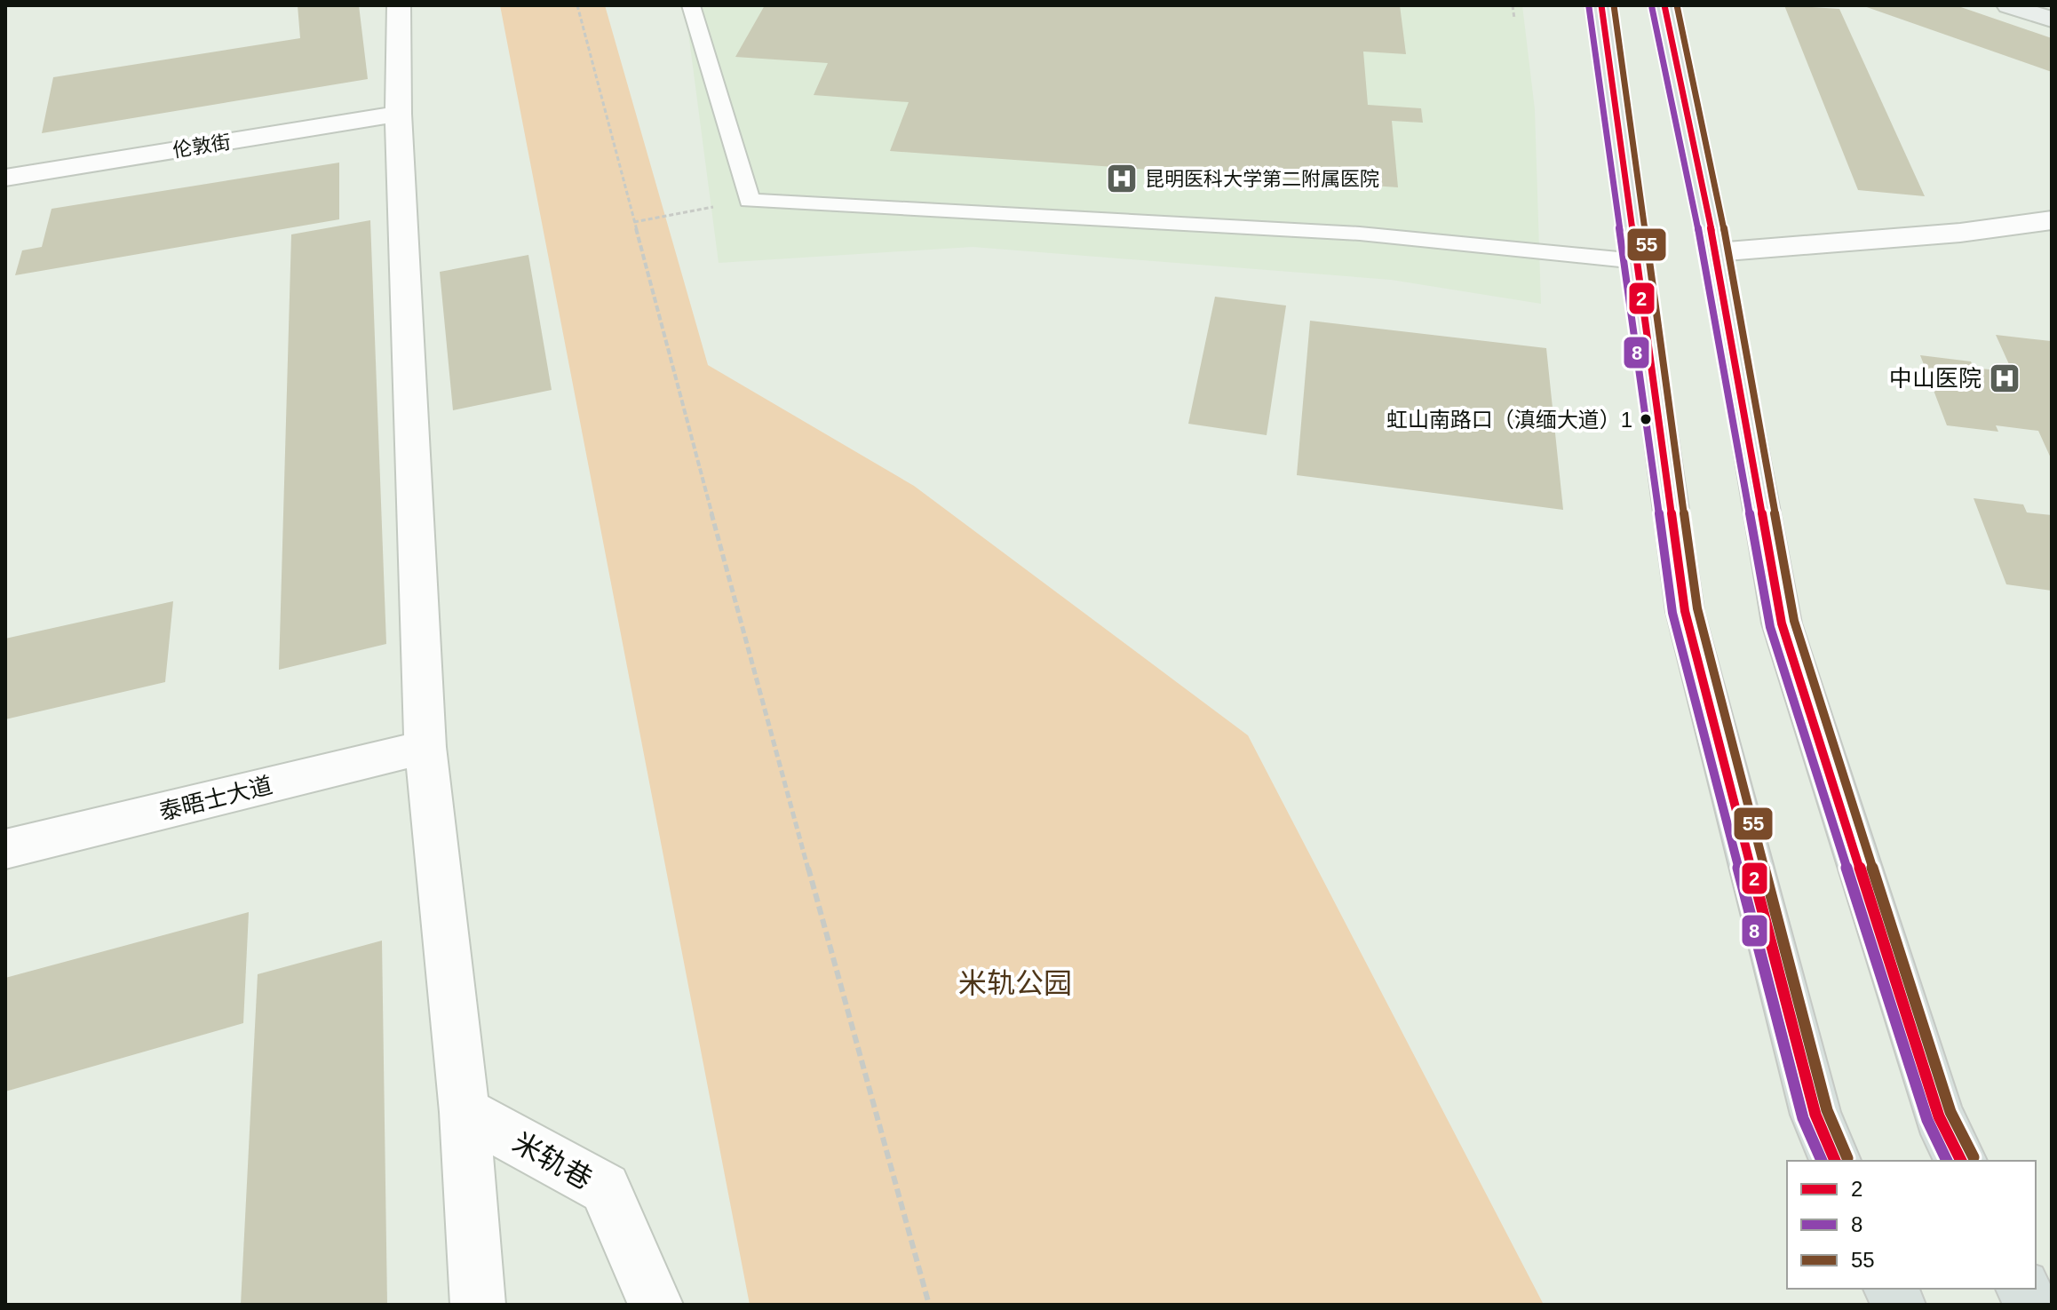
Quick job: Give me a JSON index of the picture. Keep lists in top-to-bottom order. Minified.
{"streets":{"street":["伦敦街","泰晤士大道","米轨巷"]},"parks":["米轨公园"],"places":{"hospital":["昆明医科大学第二附属医院","中山医院"],"other":["虹山南路口（滇缅大道）1"]},"lines":["transit line 2","transit line 55","transit line 8"],"legend":["2","8","55"]}
